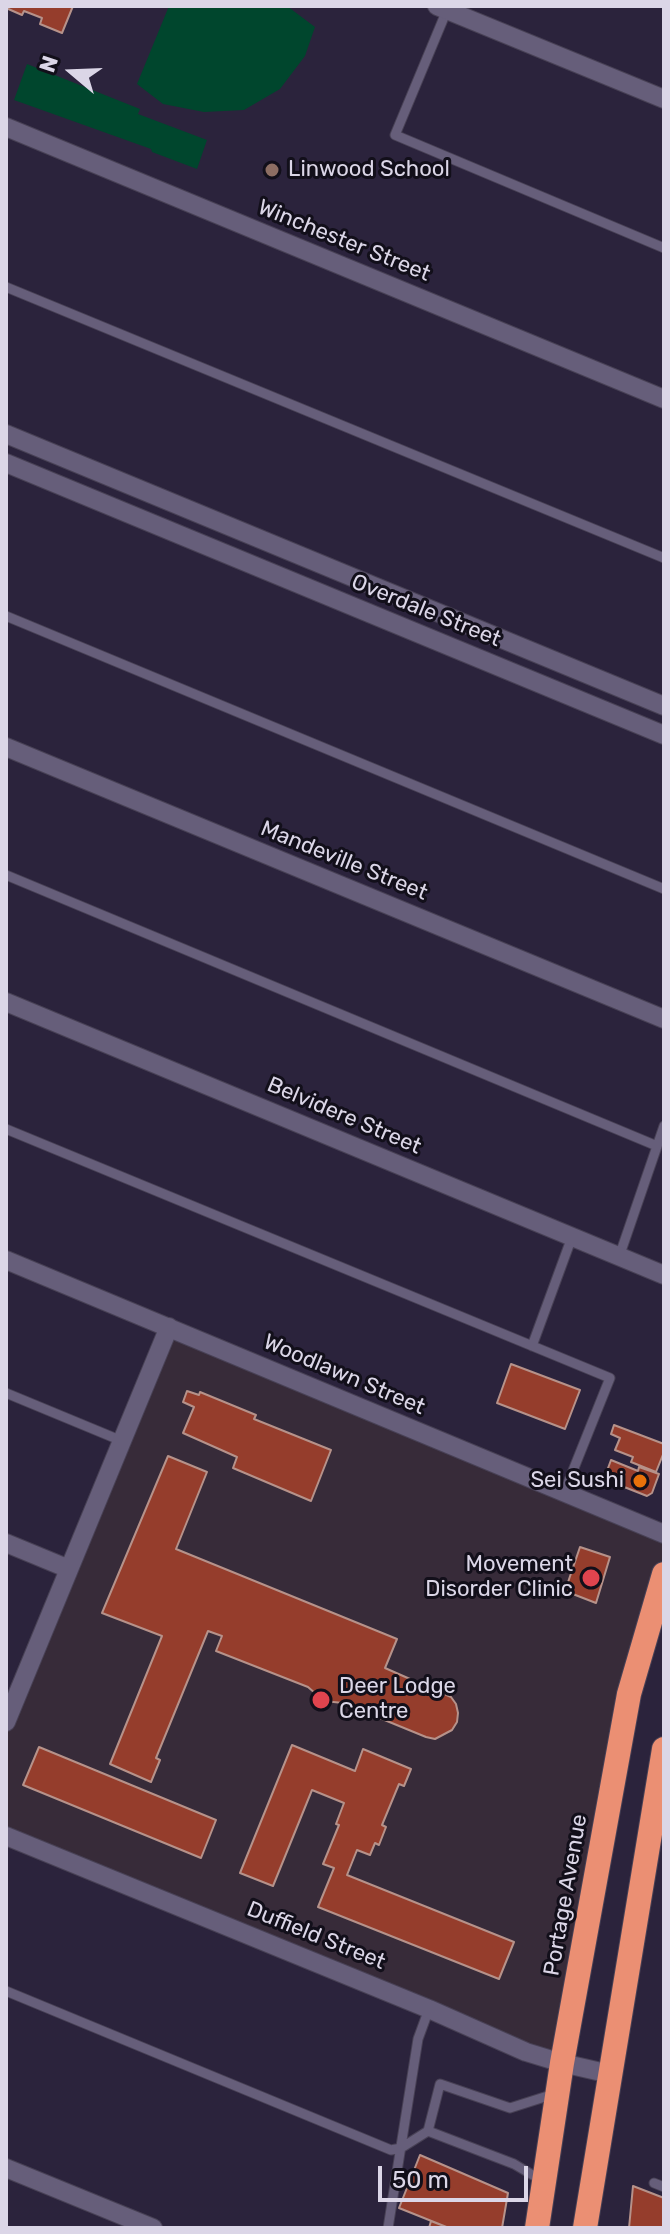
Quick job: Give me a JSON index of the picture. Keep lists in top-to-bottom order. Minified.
{"streets":{"highway":["Portage Avenue"],"street":["Winchester Street","Overdale Street","Mandeville Street","Belvidere Street","Woodlawn Street","Duffield Street"]},"crossings":[["Portage Avenue","Duffield Street"]],"places":["Linwood School","Sei Sushi","Movement Disorder Clinic","Deer Lodge Centre"],"scale_bar":"50 m","north":"left"}
